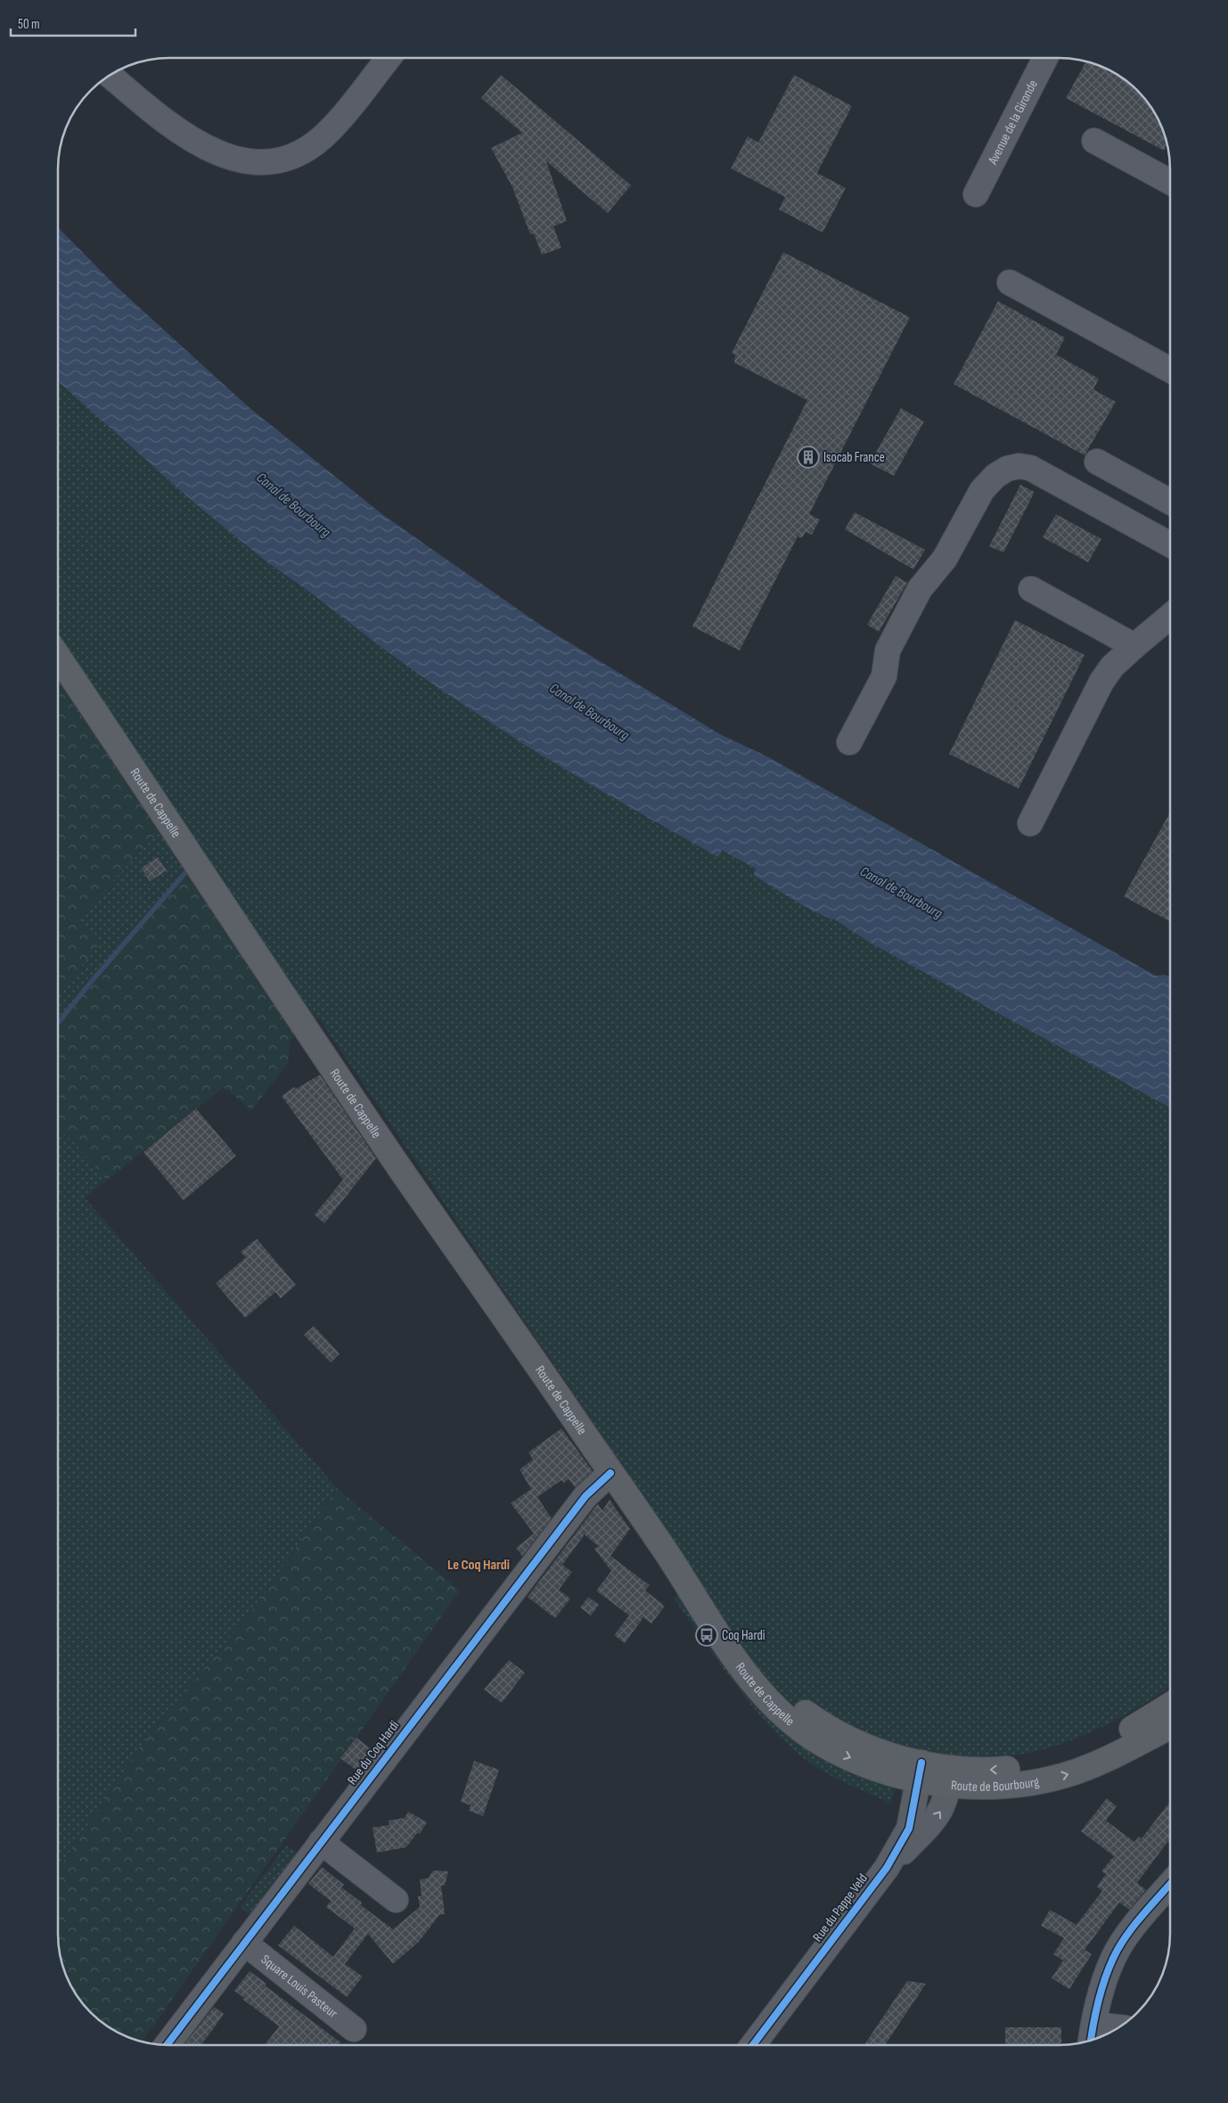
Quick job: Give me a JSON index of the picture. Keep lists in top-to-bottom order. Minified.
{"streets":{"main road":["Route de Cappelle","Route de Bourbourg"],"street":["Avenue de la Gironde","Rue du Coq Hardi","Rue du Pappe Veld","Square Louis Pasteur"]},"crossings":[["Route de Cappelle","Rue du Coq Hardi"],["Route de Cappelle","Route de Bourbourg"],["Rue du Coq Hardi","Square Louis Pasteur"],["Route de Bourbourg","Rue du Pappe Veld"]],"districts":["Le Coq Hardi"],"water":["Canal de Bourbourg"],"places":{"building":["Isocab France"],"bus stop":["Coq Hardi"]},"scale_bar":"50 m"}
